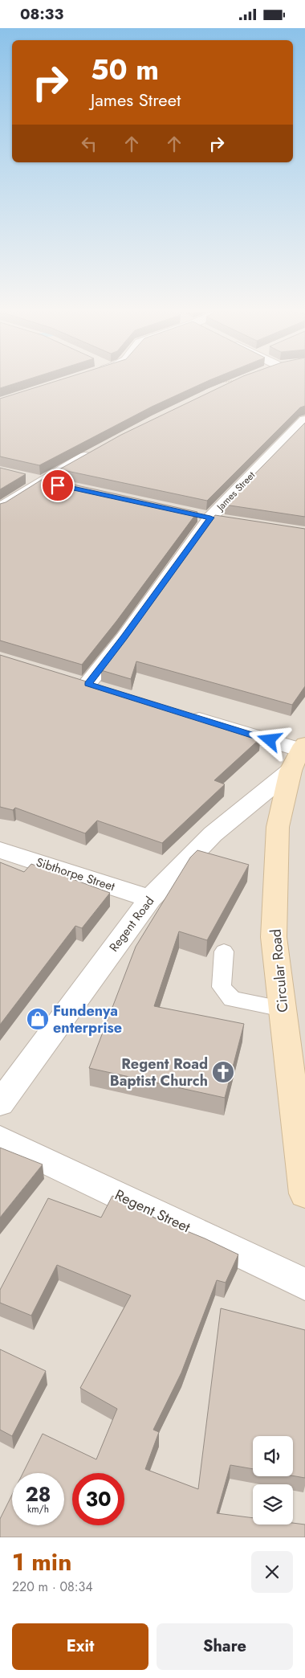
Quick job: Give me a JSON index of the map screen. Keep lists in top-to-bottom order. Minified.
{"streets":{"main road":["Circular Road"],"street":["James Street","Sibthorpe Street","Regent Road","Regent Street"]},"crossings":[["Sibthorpe Street","Regent Road"],["Regent Road","Circular Road"]],"places":{"shop":["Fundenya enterprise"],"church":["Regent Road Baptist Church"]},"page":{"status":"08:33","turn":["50 m","James Street"],"speed":"28 km/h","limit":"30","heading":["1 min","220 m · 08:34"],"buttons":["Exit","Share"]}}
